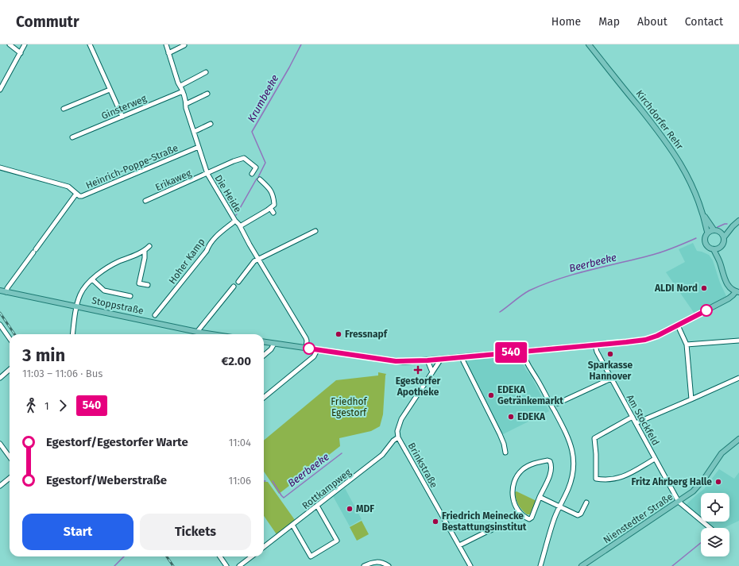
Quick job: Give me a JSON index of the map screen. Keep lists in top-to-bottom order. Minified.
{"streets":{"main road":["Kirchdorfer Rehr","Stoppstraße","Nienstedter Straße"],"street":["Ginsterweg","Heinrich-Poppe-Straße","Erikaweg","Die Heide","Hoher Kamp","Am Stockfeld","Brinkstraße","Rottkampweg"]},"crossings":[["Ginsterweg","Die Heide"],["Heinrich-Poppe-Straße","Die Heide"],["Erikaweg","Die Heide"],["Die Heide","Hoher Kamp"],["Am Stockfeld","Nienstedter Straße"],["Brinkstraße","Rottkampweg"]],"water":["Krumbeeke","Beerbeeke"],"parks":["Friedhof Egestorf"],"places":{"other":["ALDI Nord","Fressnapf","Sparkasse Hannover","EDEKA Getränkemarkt","EDEKA","Fritz Ahrberg Halle","MDF","Friedrich Meinecke Bestattungsinstitut"],"health":["Egestorfer Apotheke"]},"lines":["bus line 540"],"page":{"header":"Commutr","nav":["Home","Map","About","Contact"],"on_map":"540","heading":["3 min","11:03 – 11:06 · Bus","€2.00"],"legs":["1","540"],"list":[{"name":"Egestorf/Egestorfer Warte","value":"11:04"},{"name":"Egestorf/Weberstraße","value":"11:06"}],"buttons":["Start","Tickets"]}}
